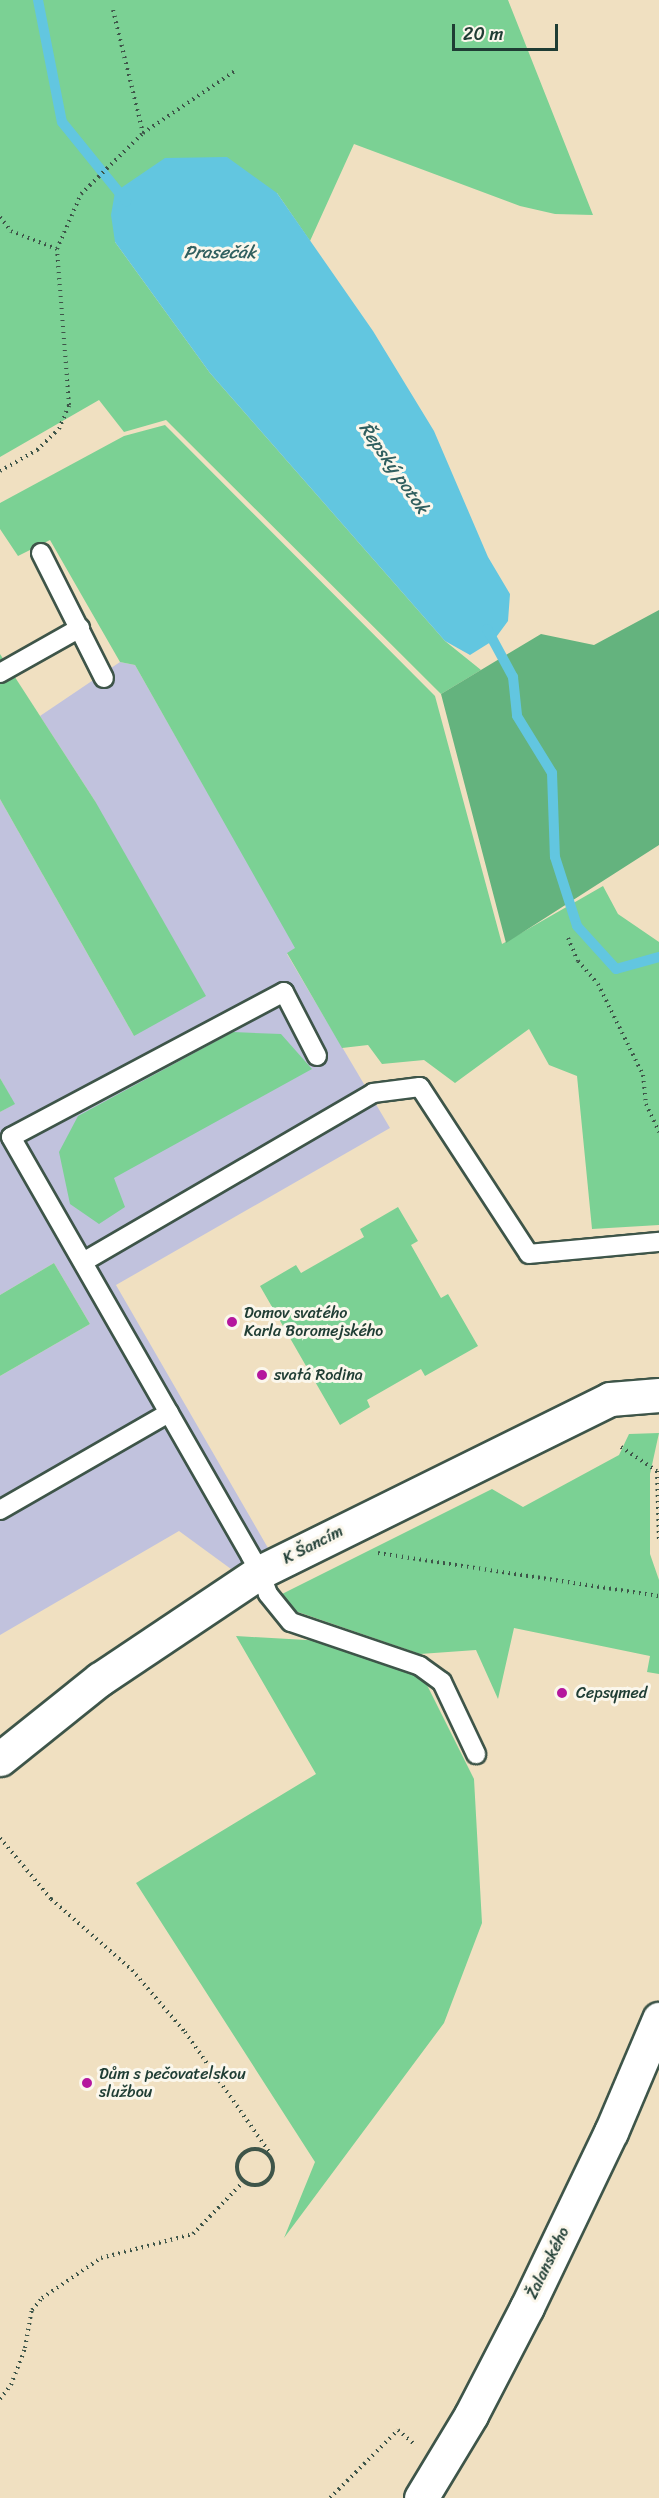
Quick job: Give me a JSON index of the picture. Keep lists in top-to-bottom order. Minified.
{"streets":{"street":["K Šancím","Žalanského"]},"water":["Prasečák","Řepský potok"],"places":["Domov svatého Karla Boromejského","svatá Rodina","Cepsymed","Dům s pečovatelskou službou"],"scale_bar":"20 m"}
